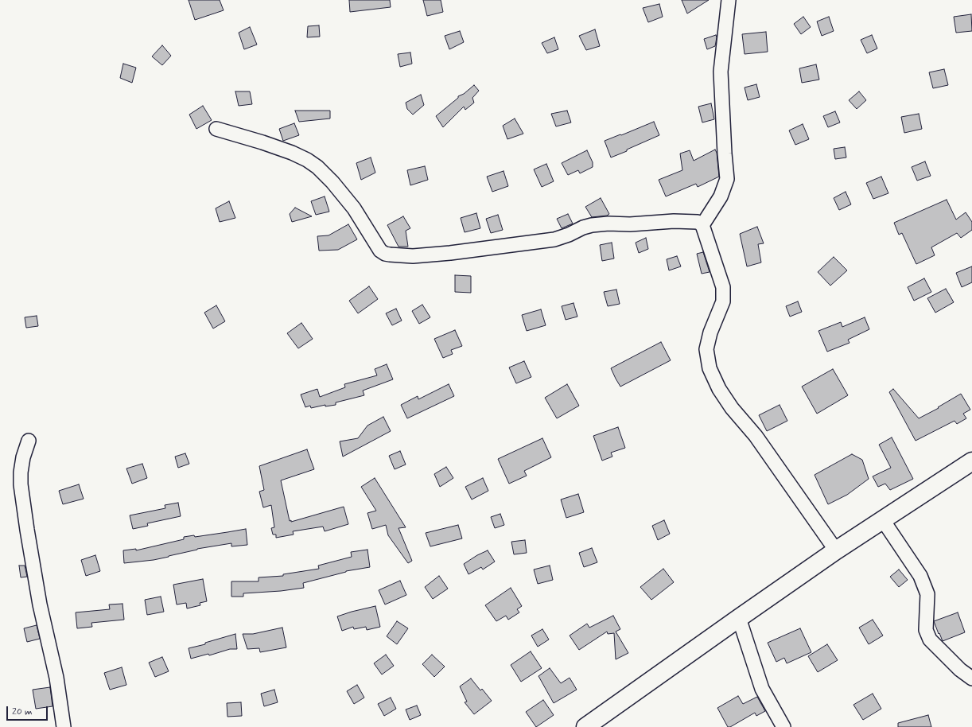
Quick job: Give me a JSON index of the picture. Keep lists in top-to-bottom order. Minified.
{"scale_bar":"20 m"}
